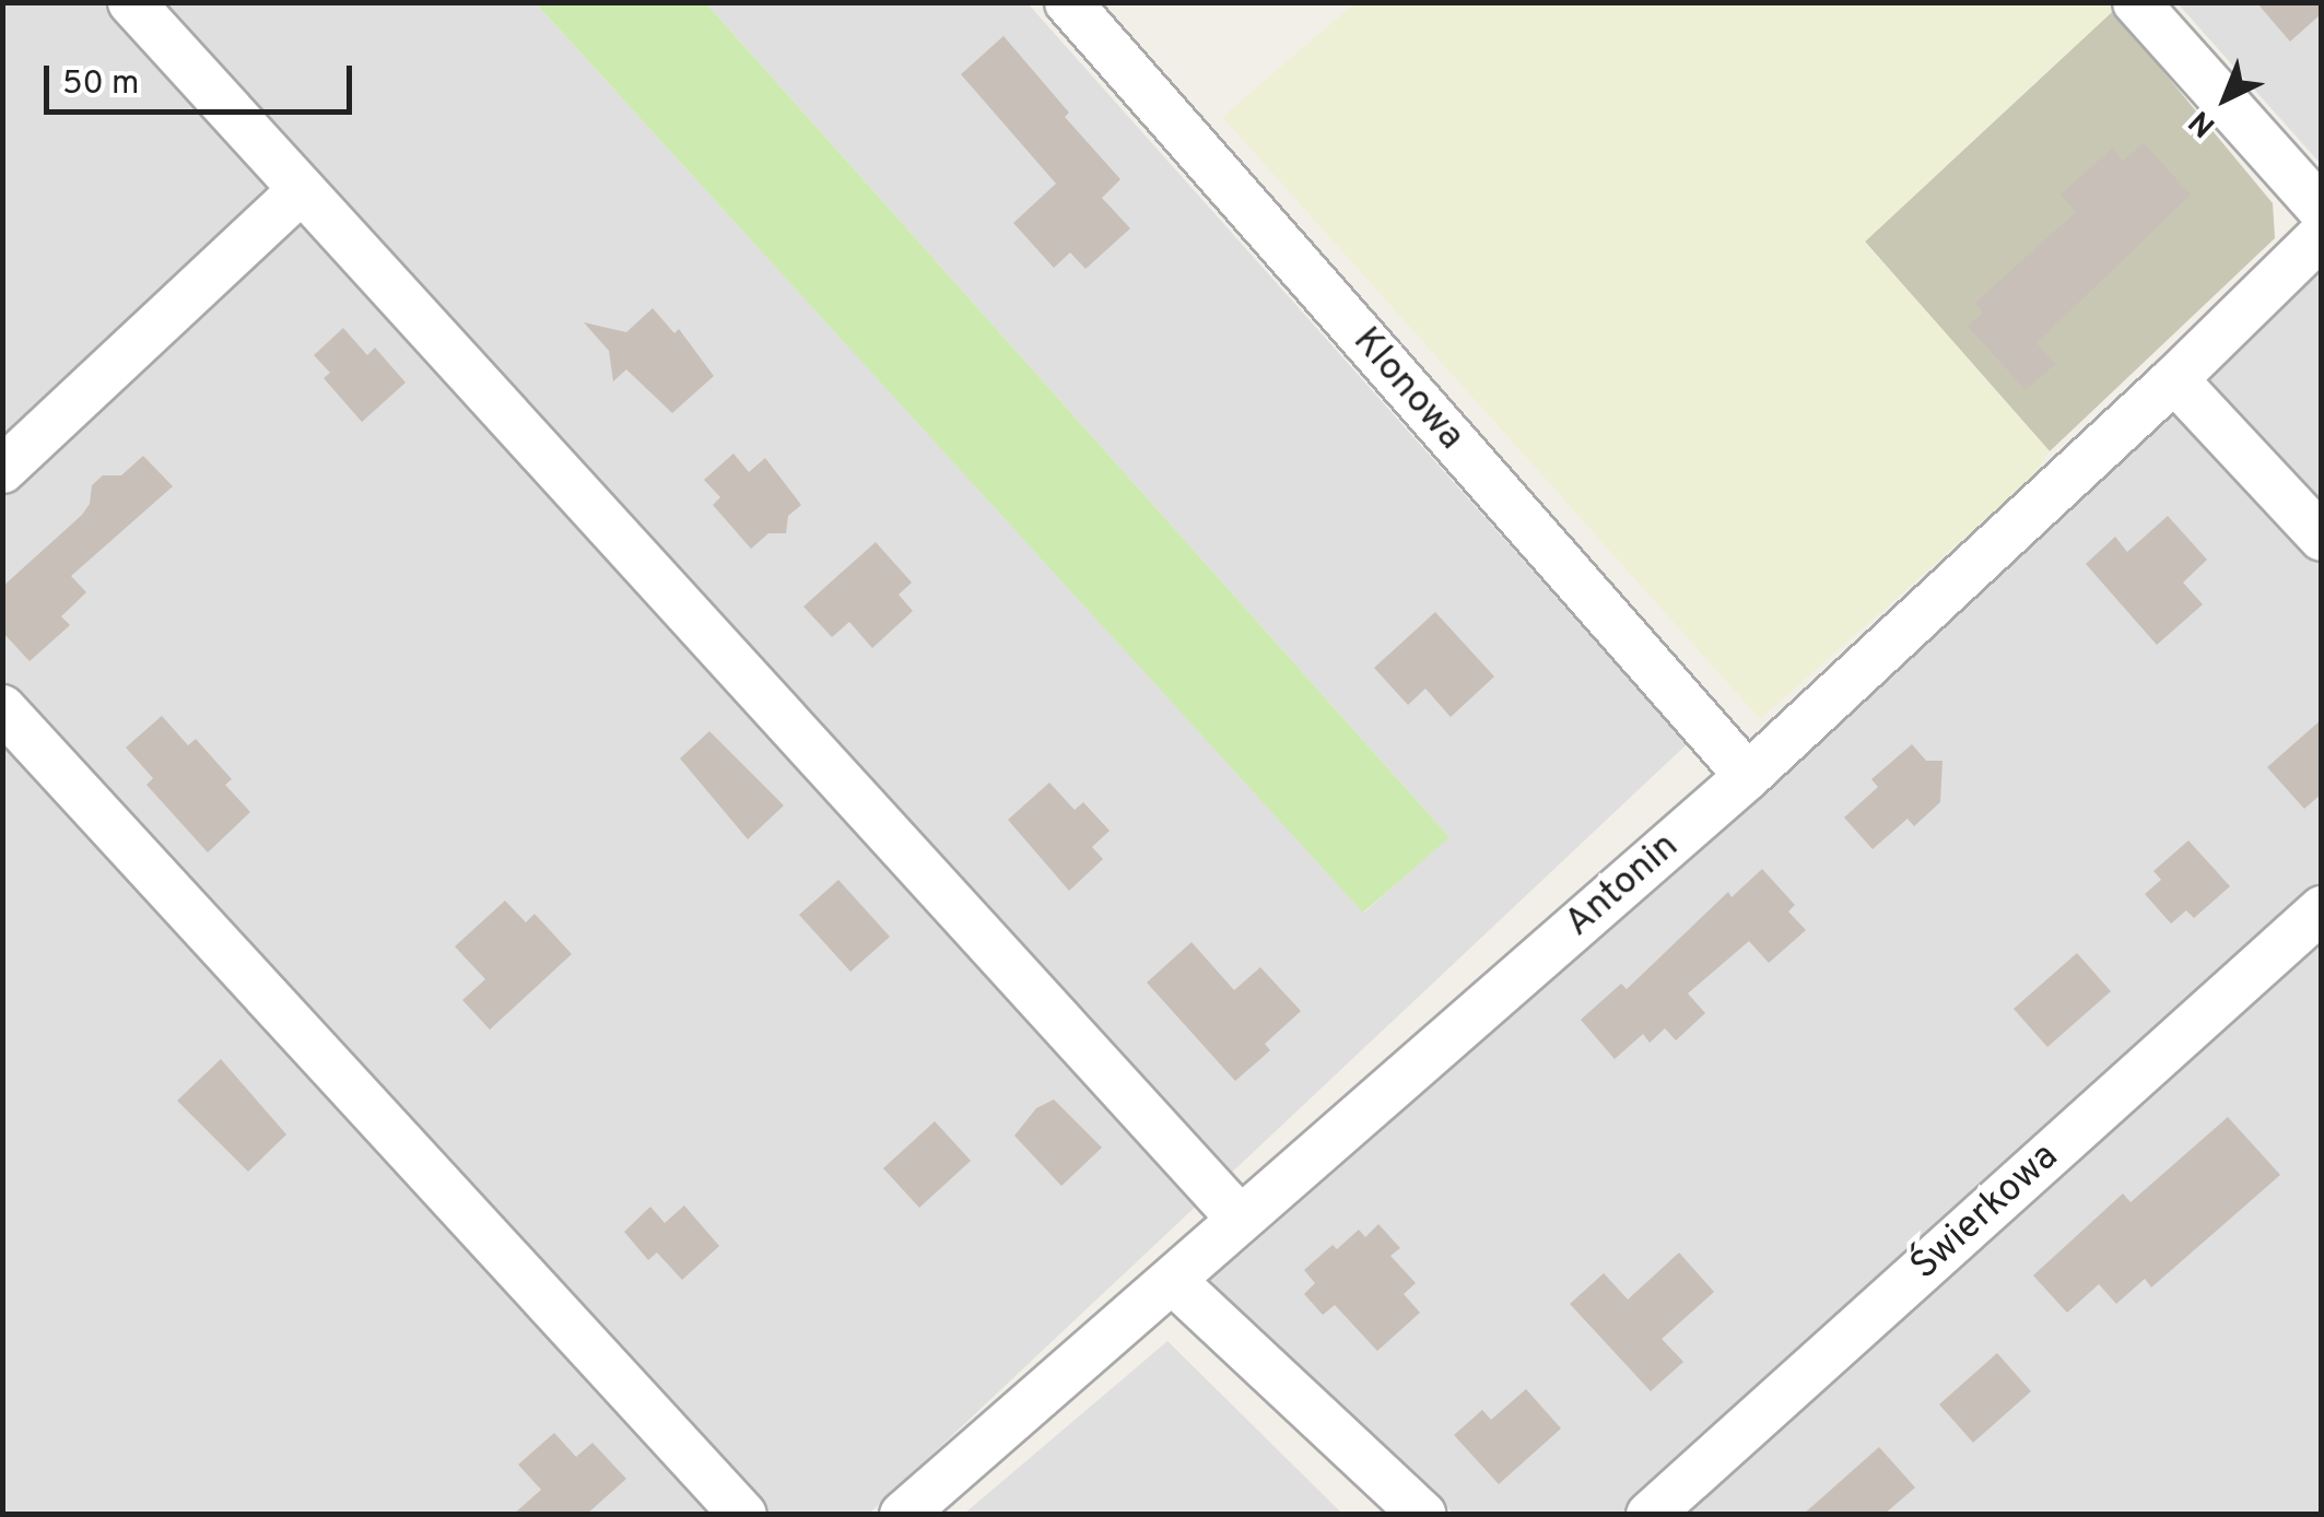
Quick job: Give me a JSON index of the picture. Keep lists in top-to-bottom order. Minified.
{"streets":{"street":["Klonowa","Antonin","Świerkowa"]},"crossings":[["Klonowa","Antonin"]],"scale_bar":"50 m","north":"bottom left"}
